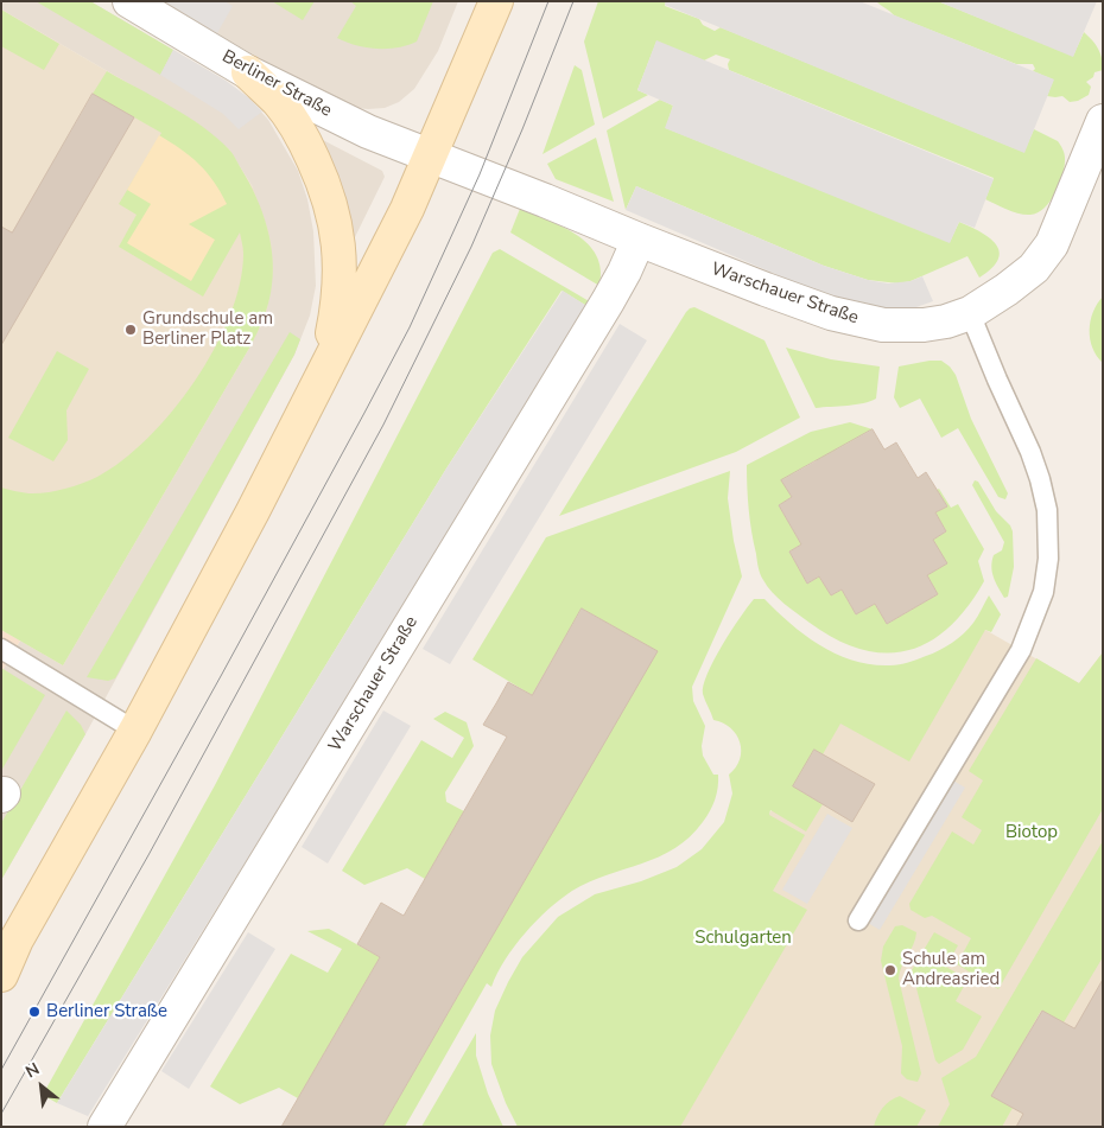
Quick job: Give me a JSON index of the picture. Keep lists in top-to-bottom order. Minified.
{"streets":{"street":["Berliner Straße","Warschauer Straße"]},"crossings":[["Berliner Straße","Warschauer Straße"]],"parks":["Biotop","Schulgarten"],"places":["Grundschule am Berliner Platz","Schule am Andreasried","Berliner Straße"],"north":"top left"}
